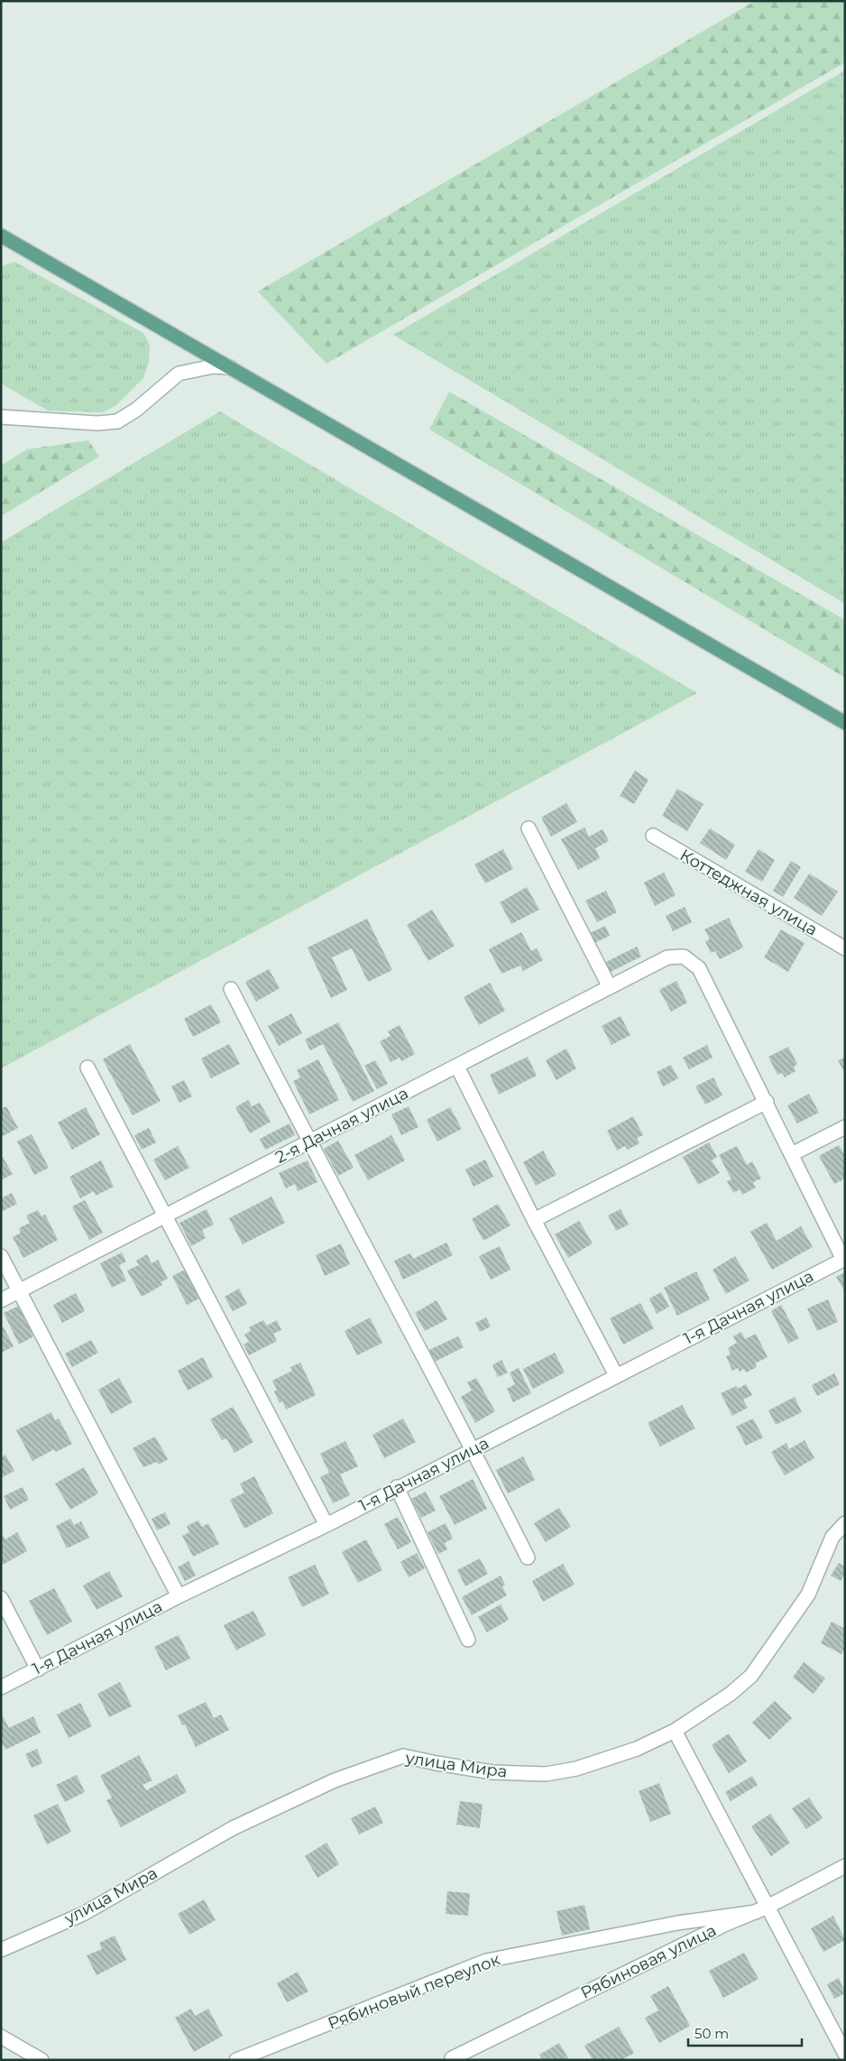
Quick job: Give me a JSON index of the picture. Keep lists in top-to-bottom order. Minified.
{"streets":{"street":["Коттеджная улица","2-я Дачная улица","1-я Дачная улица","улица Мира","Рябиновая улица","Рябиновый переулок"]},"crossings":[["Рябиновая улица","Рябиновый переулок"]],"scale_bar":"50 m"}
